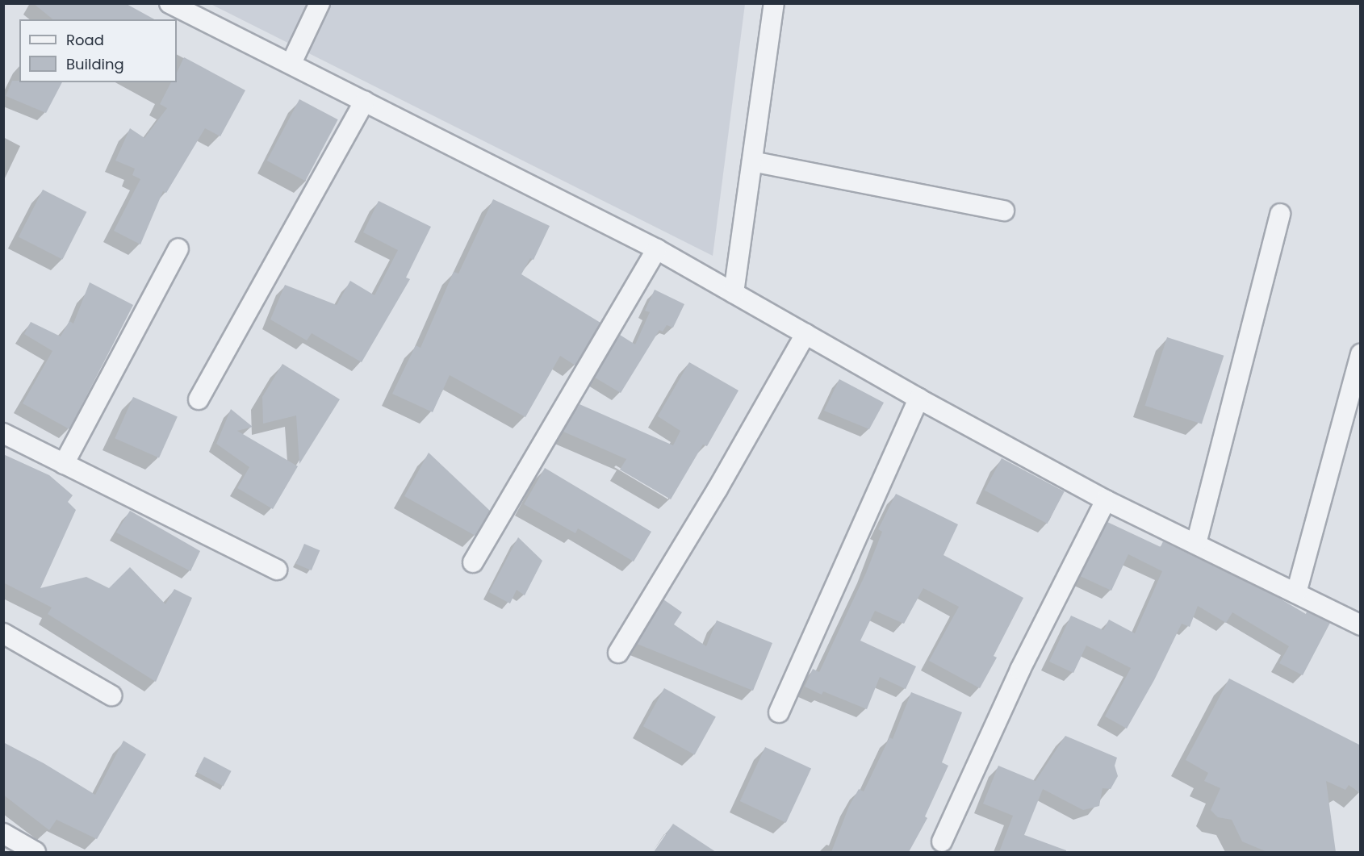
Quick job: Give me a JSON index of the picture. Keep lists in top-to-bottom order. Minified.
{"legend":["Road","Building"]}
